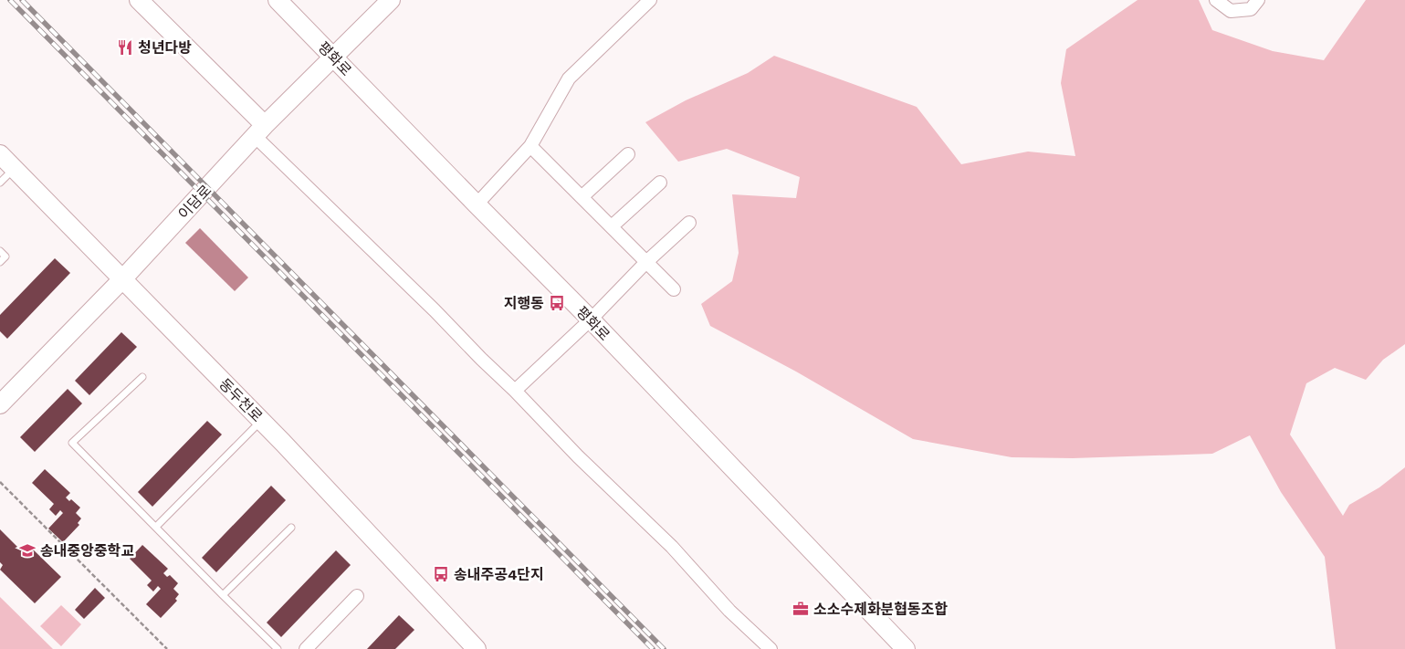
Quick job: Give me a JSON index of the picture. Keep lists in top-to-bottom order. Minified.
{"streets":{"street":["평화로","이담로","동두천로"]},"crossings":[["평화로","이담로"],["이담로","동두천로"]],"places":{"restaurant":["청년다방"],"bus stop":["지행동","송내주공4단지"],"school or university":["송내중앙중학교"],"office":["소소수제화분협동조합"]}}
